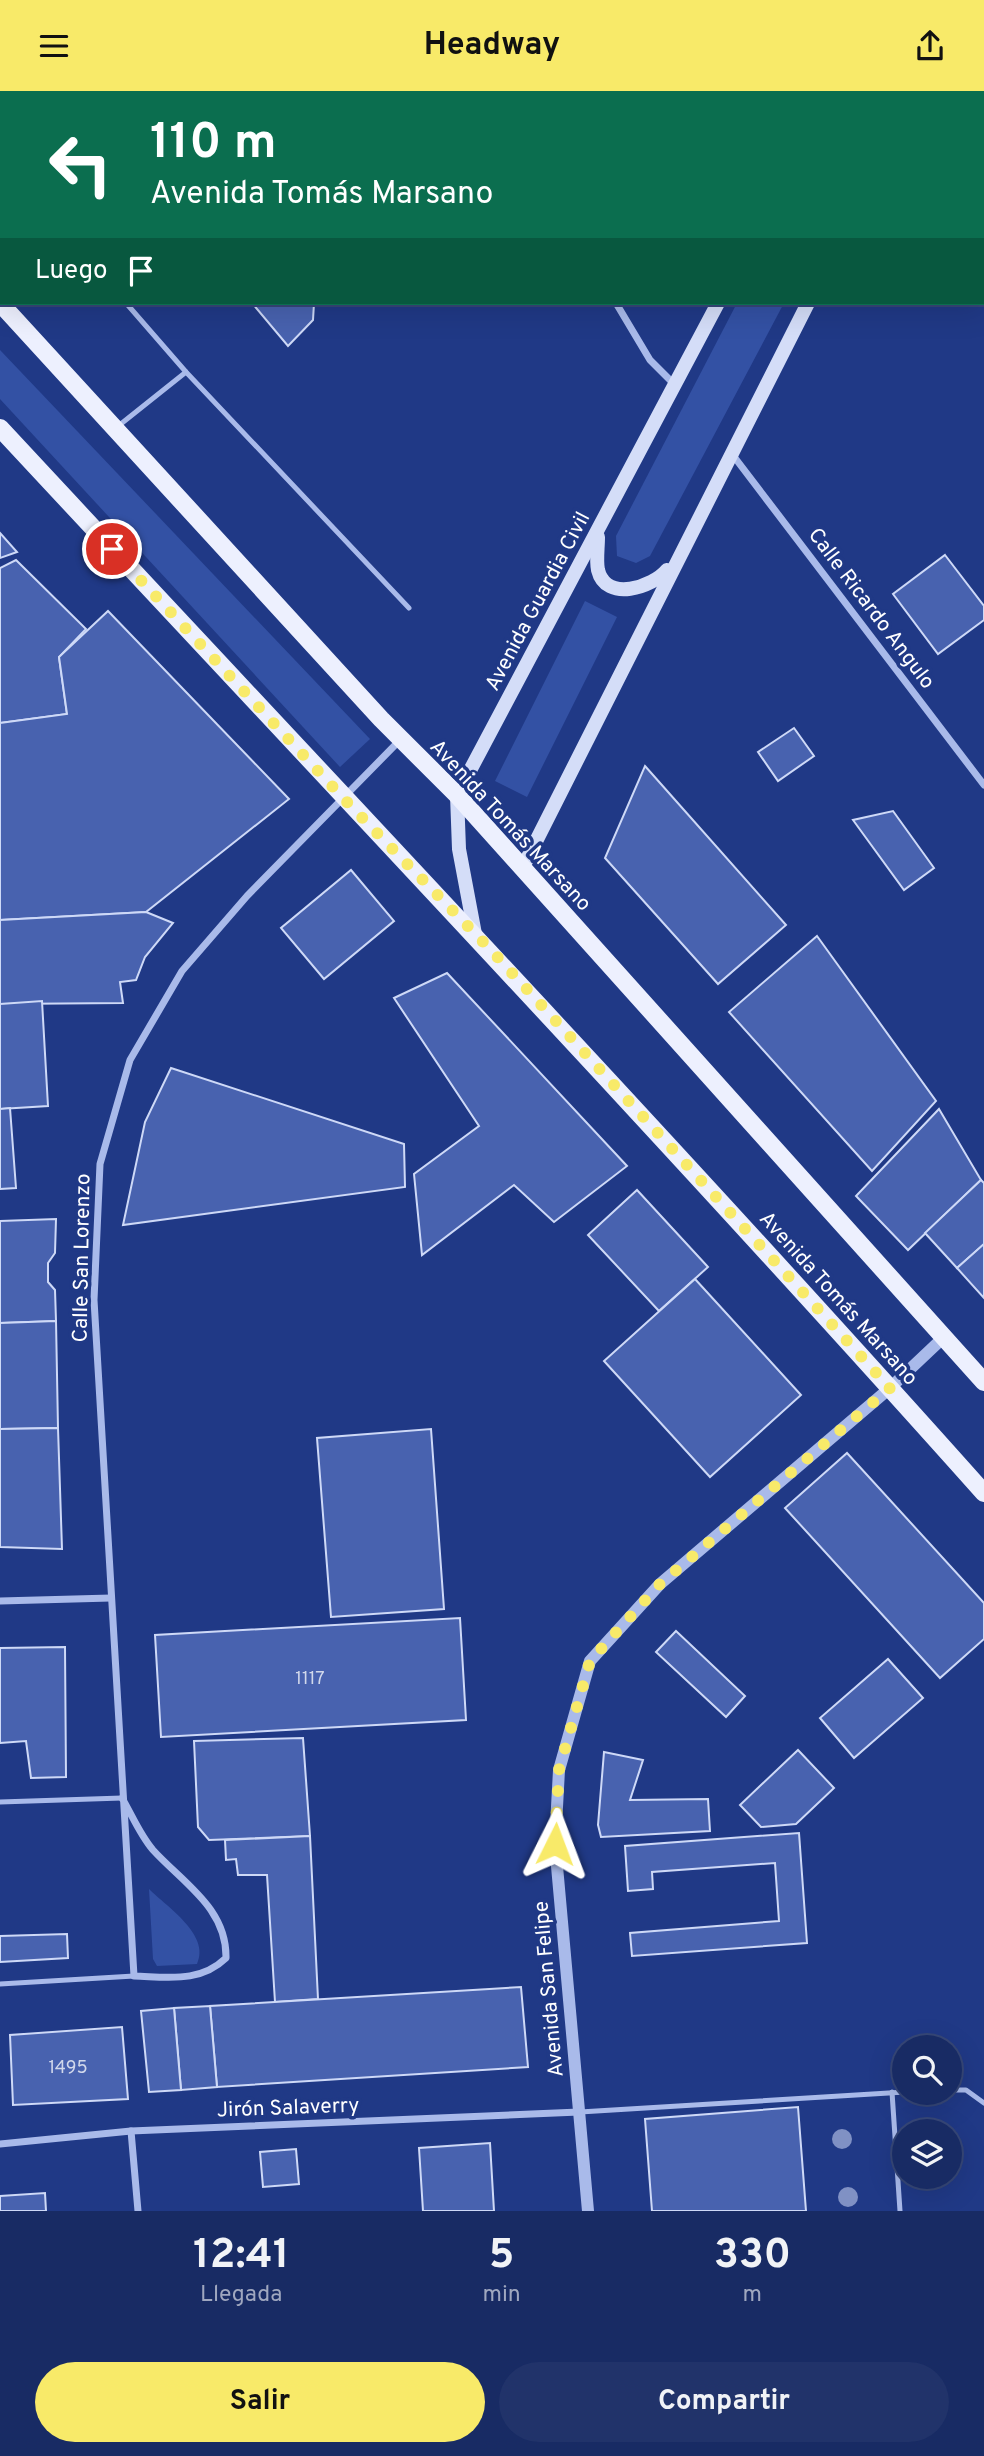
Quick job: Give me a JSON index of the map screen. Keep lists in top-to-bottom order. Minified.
{"streets":{"main road":["Avenida Guardia Civil","Avenida Tomás Marsano"],"street":["Calle Ricardo Angulo","Calle San Lorenzo","Avenida San Felipe","Jirón Salaverry"]},"crossings":[["Avenida Guardia Civil","Avenida Tomás Marsano"],["Avenida Tomás Marsano","Calle San Lorenzo"],["Avenida Tomás Marsano","Avenida San Felipe"],["Avenida San Felipe","Jirón Salaverry"]],"house_numbers":["1117","1495"],"page":{"header":"Headway","turn":["110 m","Avenida Tomás Marsano"],"then":"Luego","eta":["12:41","Llegada","5","min","330","m"],"buttons":["Salir","Compartir"]}}
